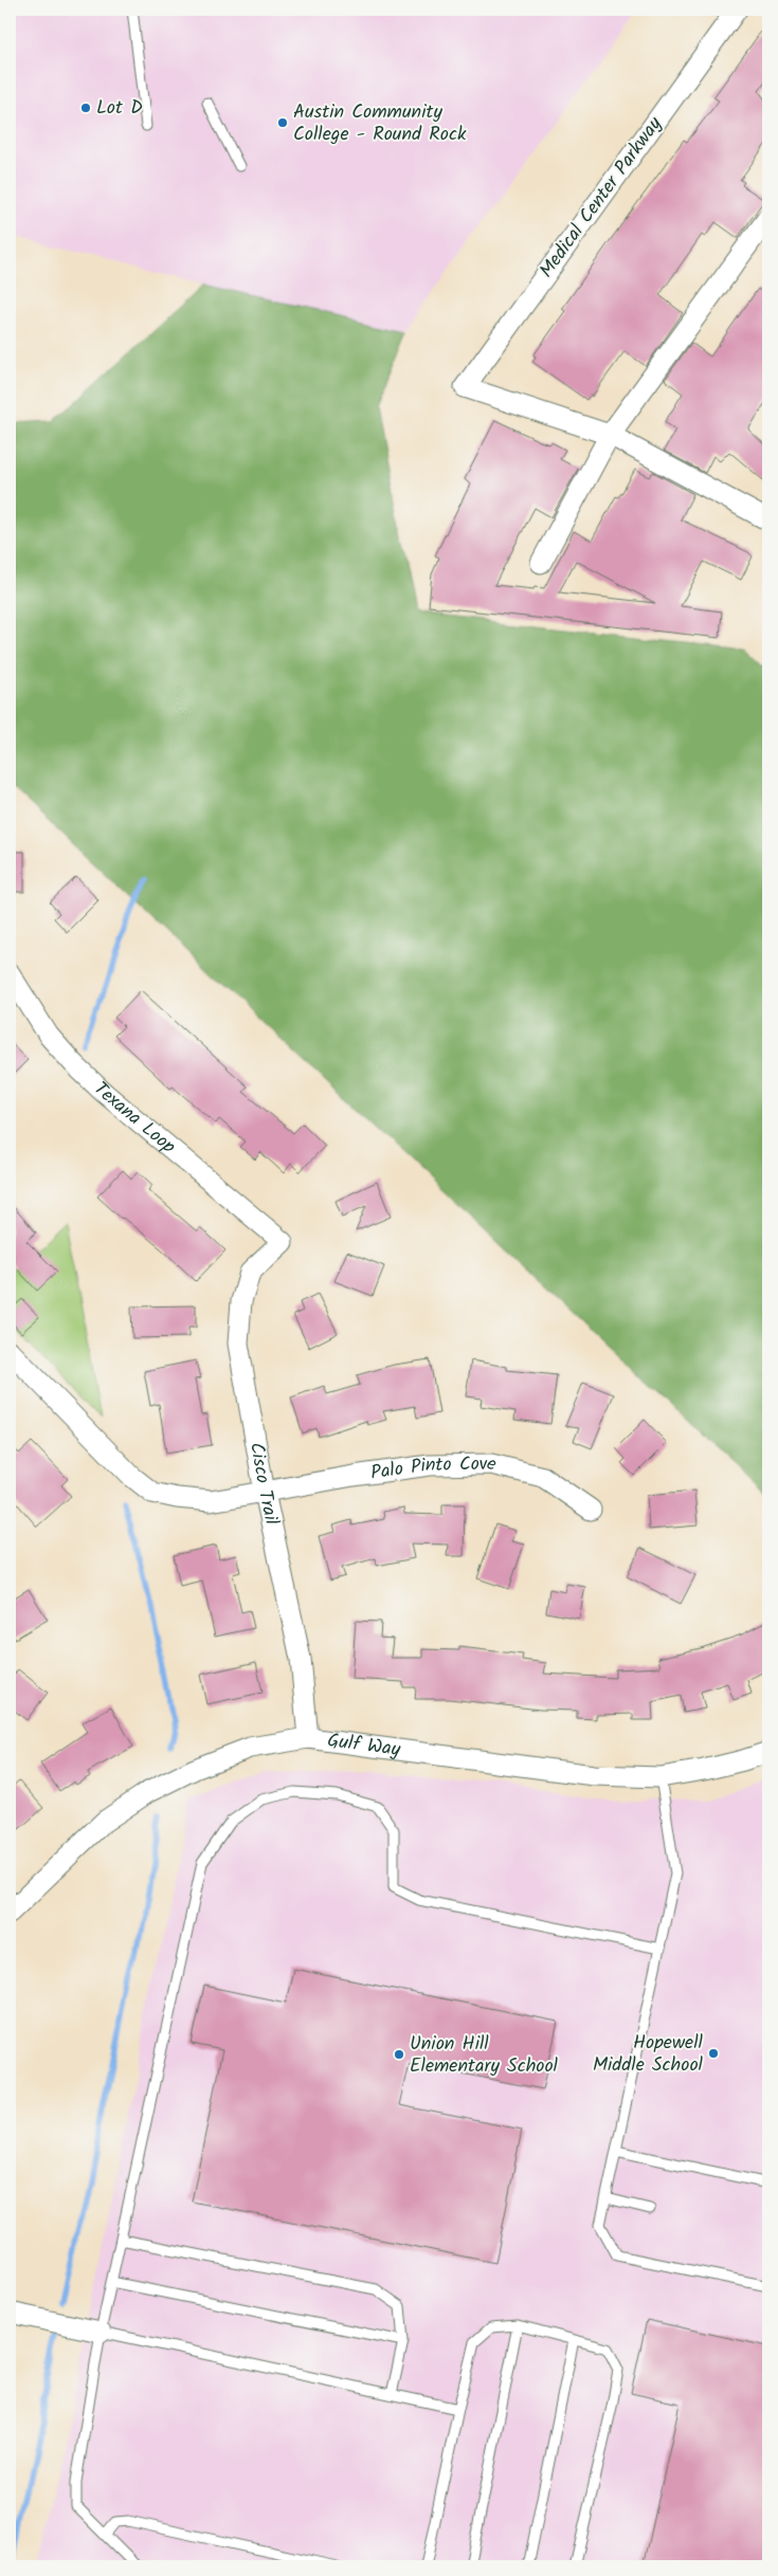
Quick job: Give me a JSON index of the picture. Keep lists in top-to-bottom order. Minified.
{"streets":{"street":["Medical Center Parkway","Texana Loop","Palo Pinto Cove","Cisco Trail","Gulf Way"]},"crossings":[["Texana Loop","Cisco Trail"],["Palo Pinto Cove","Cisco Trail"],["Cisco Trail","Gulf Way"]],"places":["Lot D","Austin Community College - Round Rock","Hopewell Middle School","Union Hill Elementary School"]}
